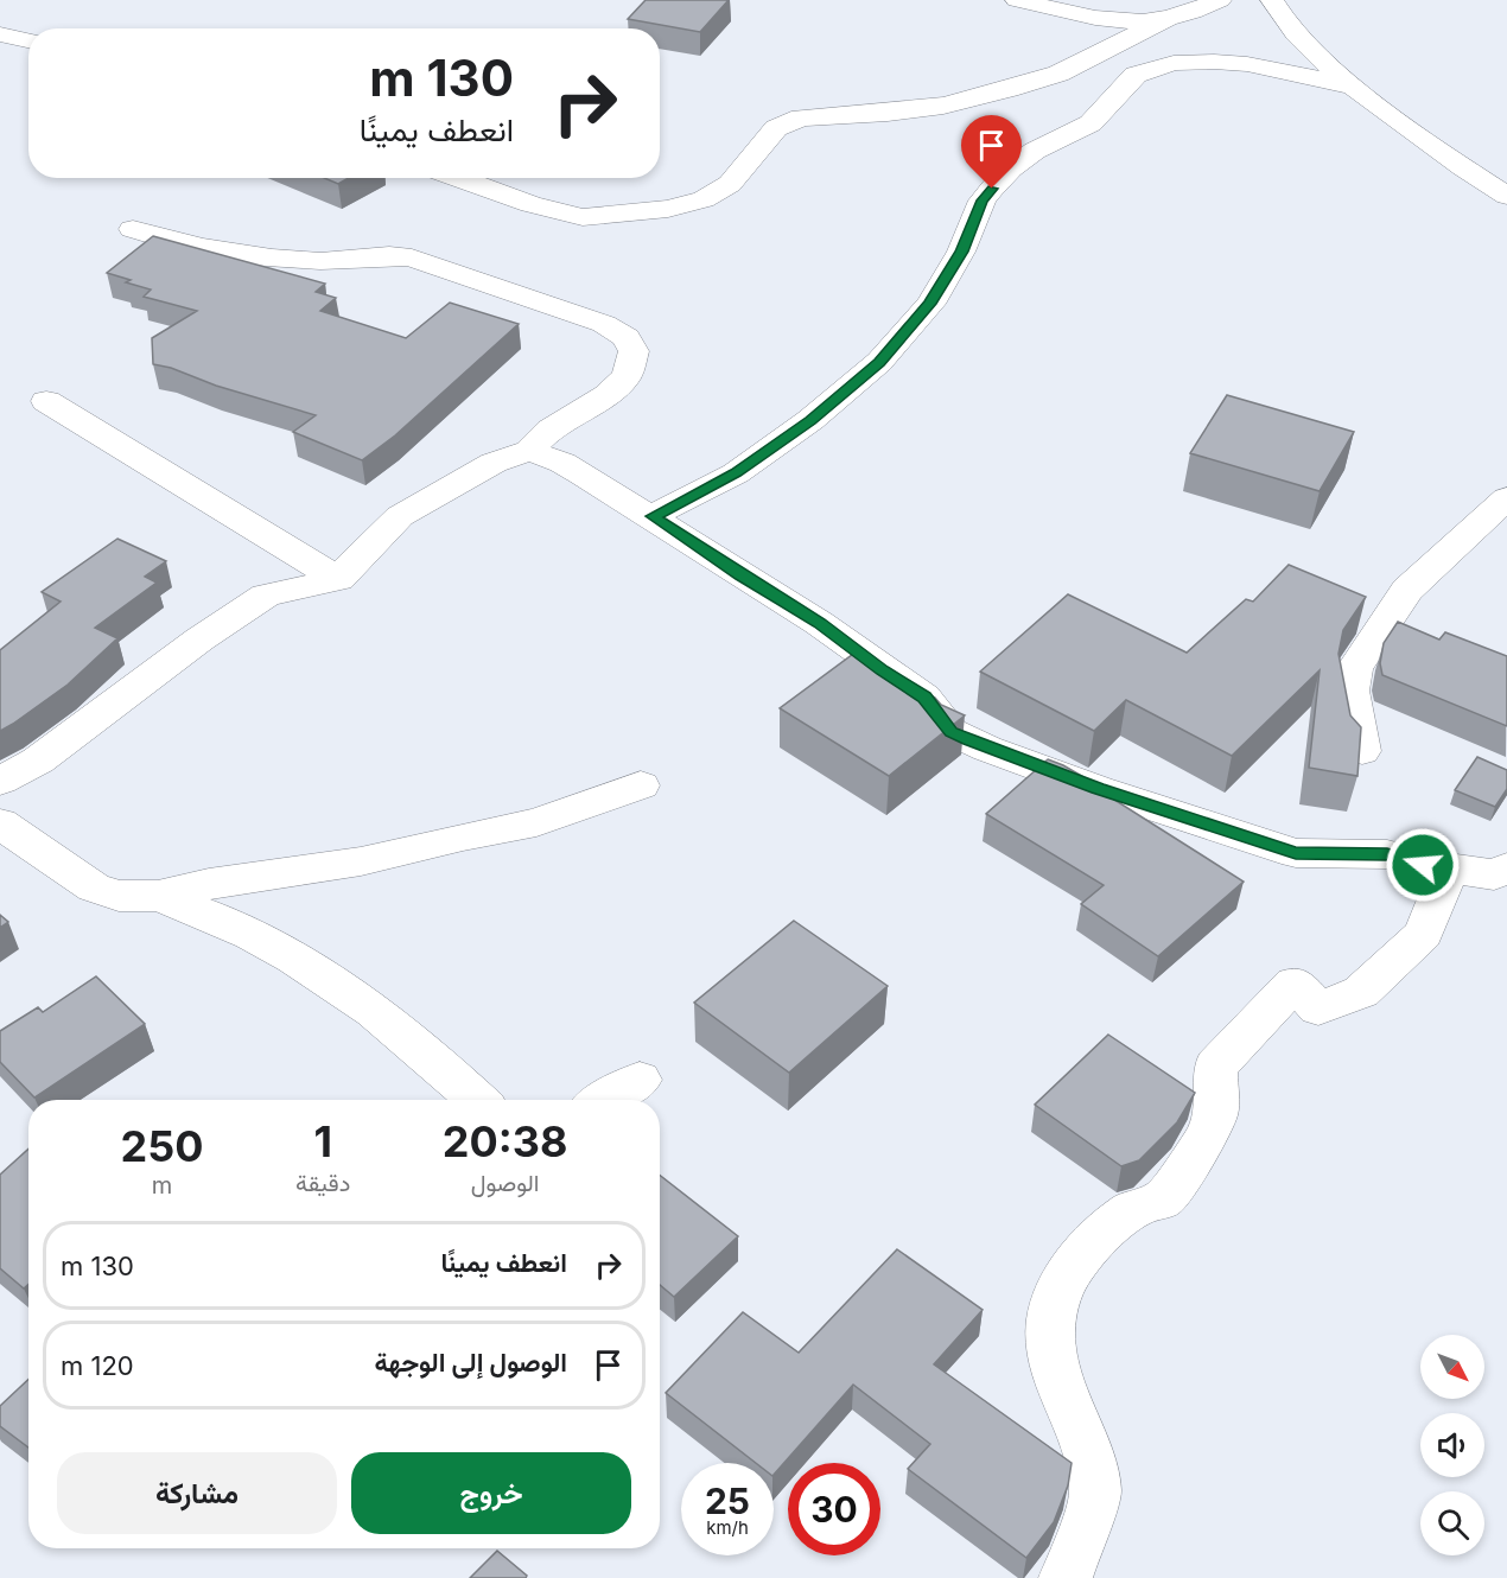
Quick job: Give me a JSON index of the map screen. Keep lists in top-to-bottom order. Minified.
{"north":"bottom right","page":{"turn":["130 m","انعطف يمينًا"],"eta":["20:38","الوصول","1","دقيقة","250","m"],"list":[{"name":"انعطف يمينًا","value":"130 m"},{"name":"الوصول إلى الوجهة","value":"120 m"}],"buttons":["خروج","مشاركة"],"speed":"25 km/h","limit":"30"}}
